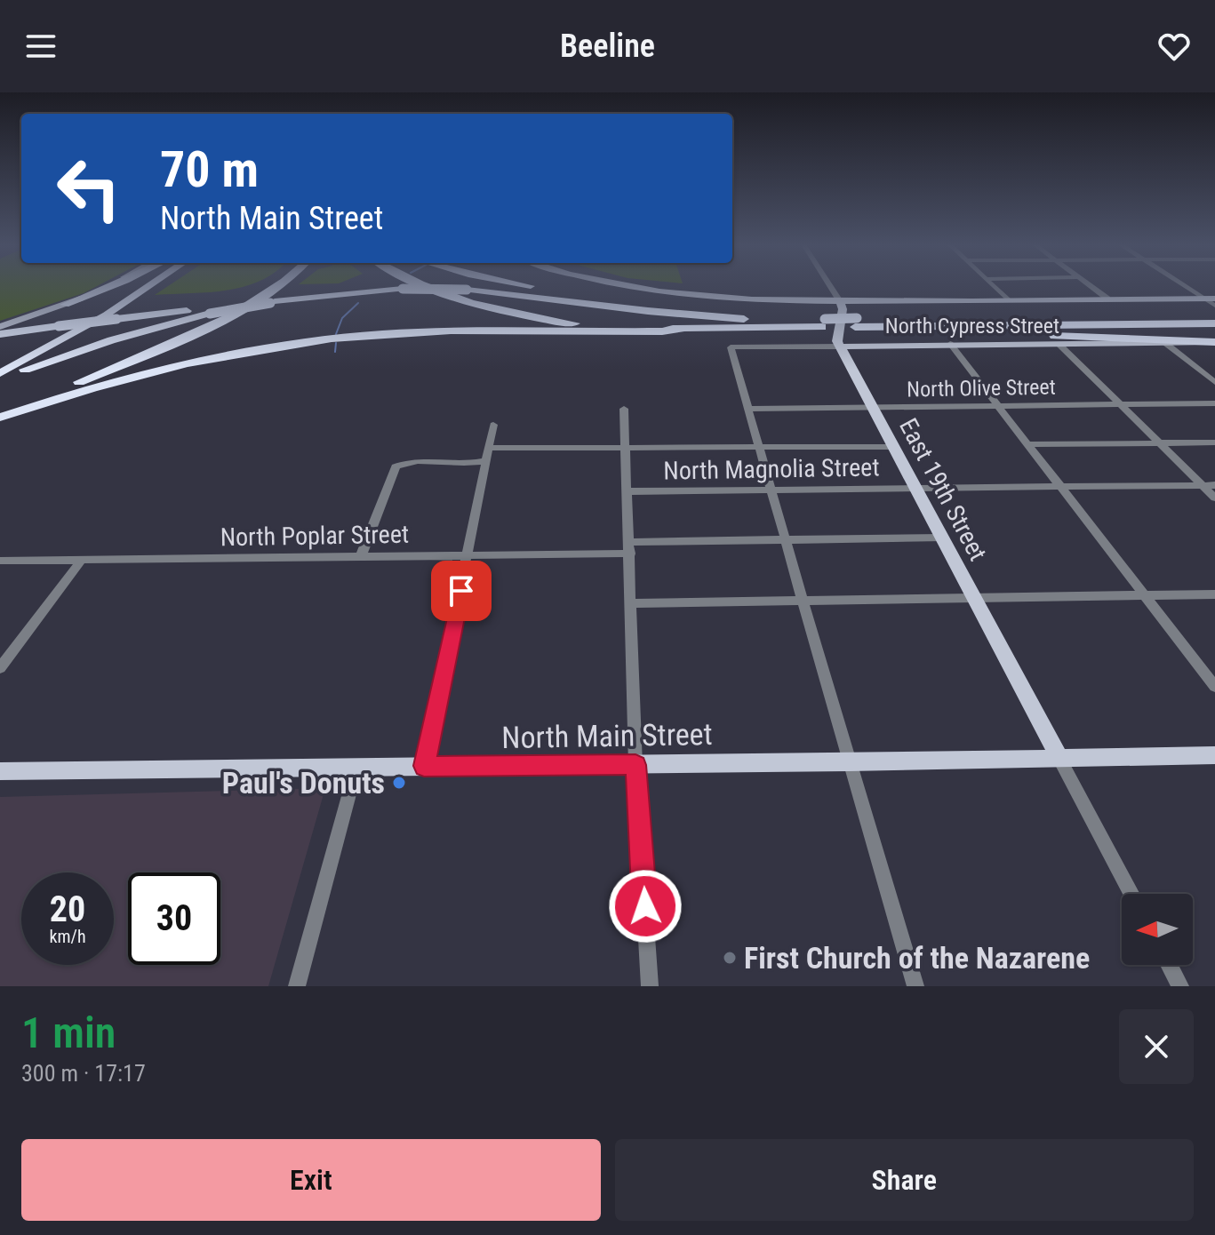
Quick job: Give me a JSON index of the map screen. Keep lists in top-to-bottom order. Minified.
{"streets":{"main road":["North Cypress Street","East 19th Street","North Main Street"],"street":["North Olive Street","North Magnolia Street","North Poplar Street"]},"crossings":[["North Cypress Street","North Olive Street"],["North Cypress Street","East 19th Street"],["North Olive Street","East 19th Street"],["North Magnolia Street","East 19th Street"],["North Magnolia Street","North Poplar Street"],["East 19th Street","North Poplar Street"],["East 19th Street","North Main Street"]],"places":["Paul's Donuts","First Church of the Nazarene"],"north":"left","page":{"header":"Beeline","turn":["70 m","North Main Street"],"speed":"20 km/h","limit":"30","heading":["1 min","300 m · 17:17"],"buttons":["Exit","Share"]}}
